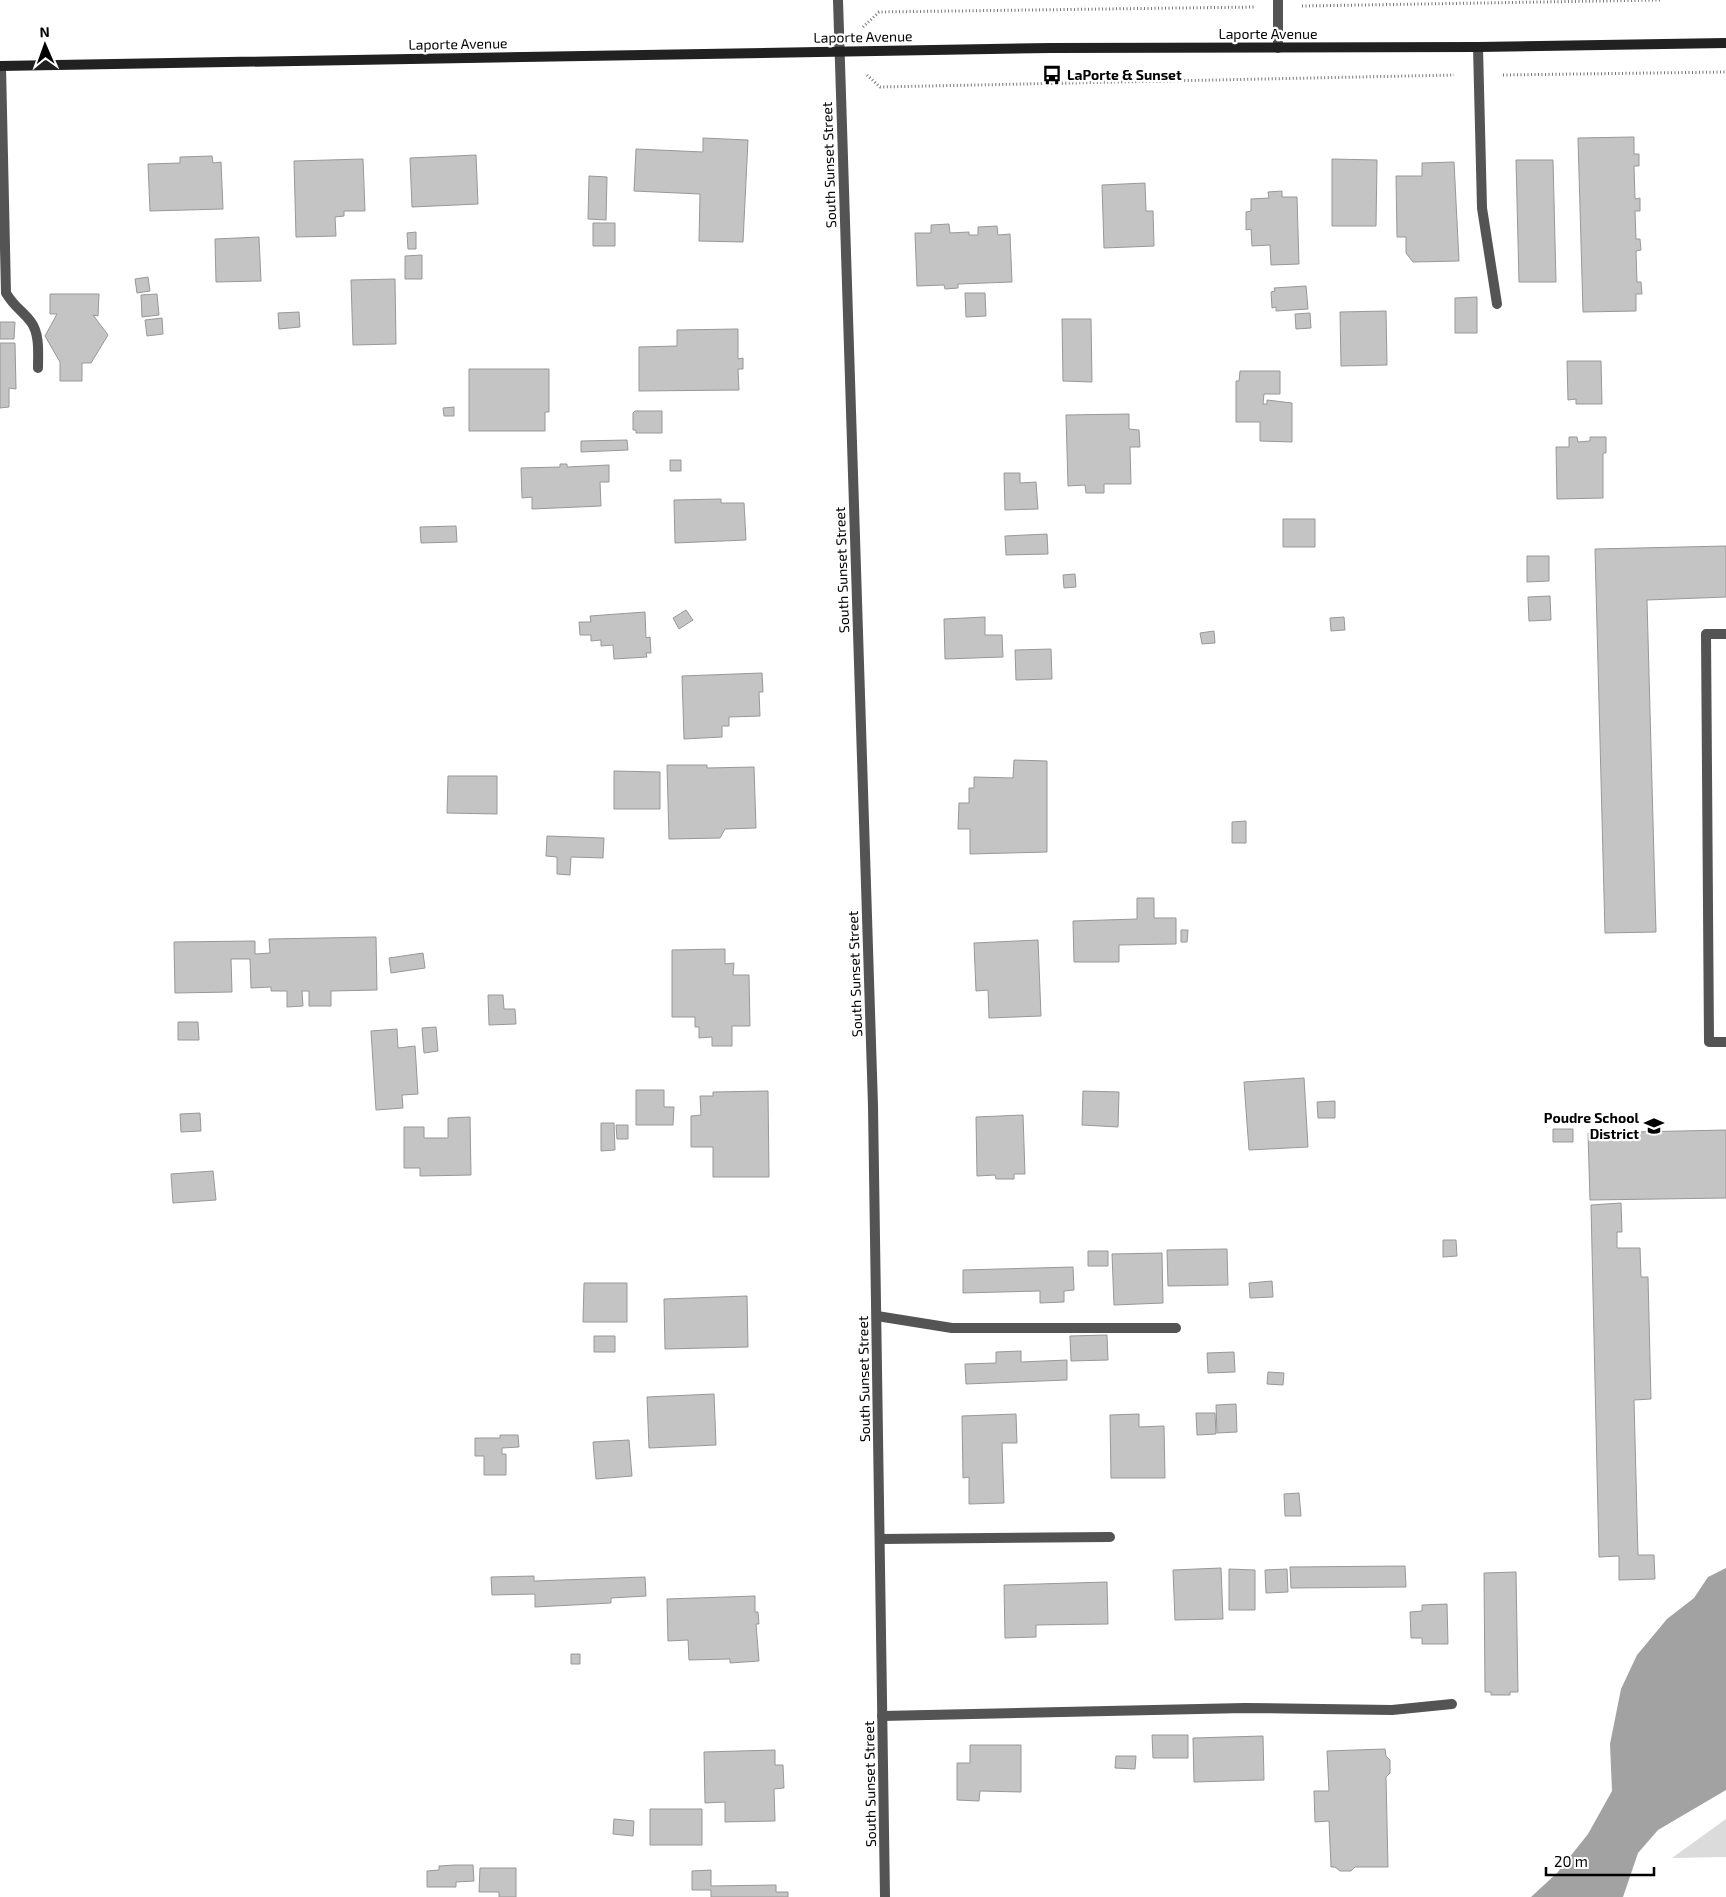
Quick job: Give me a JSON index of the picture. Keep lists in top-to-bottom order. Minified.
{"streets":{"street":["Laporte Avenue","South Sunset Street"]},"crossings":[["Laporte Avenue","South Sunset Street"]],"places":{"bus stop":["LaPorte & Sunset"],"school or university":["Poudre School District"]},"scale_bar":"20 m","north":"top"}
